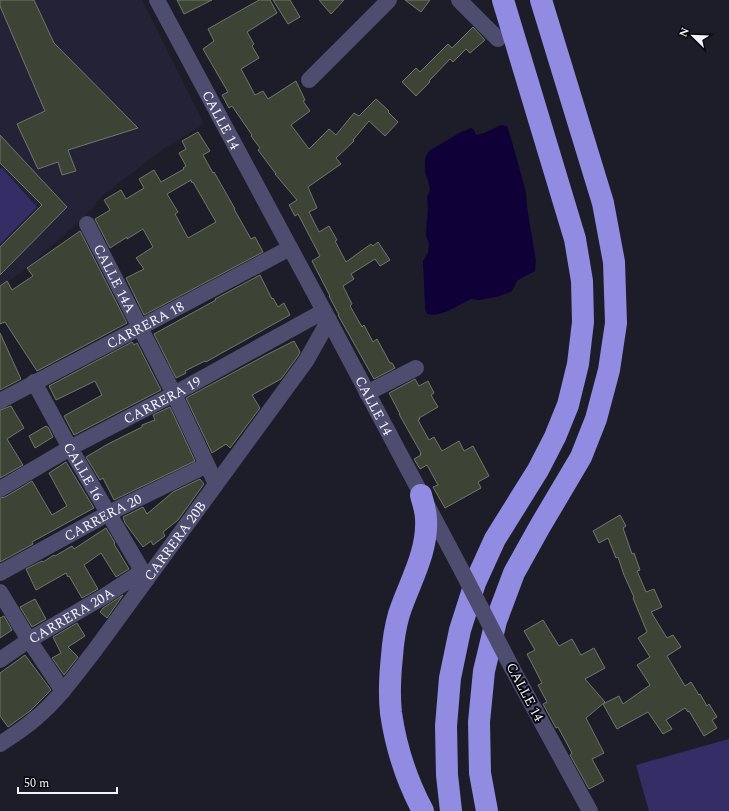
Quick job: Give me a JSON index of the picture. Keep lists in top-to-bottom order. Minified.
{"streets":{"street":["CALLE 14","CALLE 14A","CARRERA 18","CARRERA 19","CALLE 16","CARRERA 20","CARRERA 20B","CARRERA 20A"]},"crossings":[["CALLE 14","CARRERA 18"],["CALLE 14","CARRERA 19"],["CALLE 14","CARRERA 20B"],["CALLE 14A","CARRERA 18"],["CALLE 14A","CARRERA 19"],["CALLE 14A","CARRERA 20"],["CALLE 14A","CARRERA 20B"],["CARRERA 18","CALLE 16"],["CARRERA 19","CALLE 16"],["CARRERA 19","CARRERA 20B"],["CALLE 16","CARRERA 20"],["CALLE 16","CARRERA 20B"],["CALLE 16","CARRERA 20A"],["CARRERA 20B","CARRERA 20A"]],"scale_bar":"50 m","north":"top left"}
